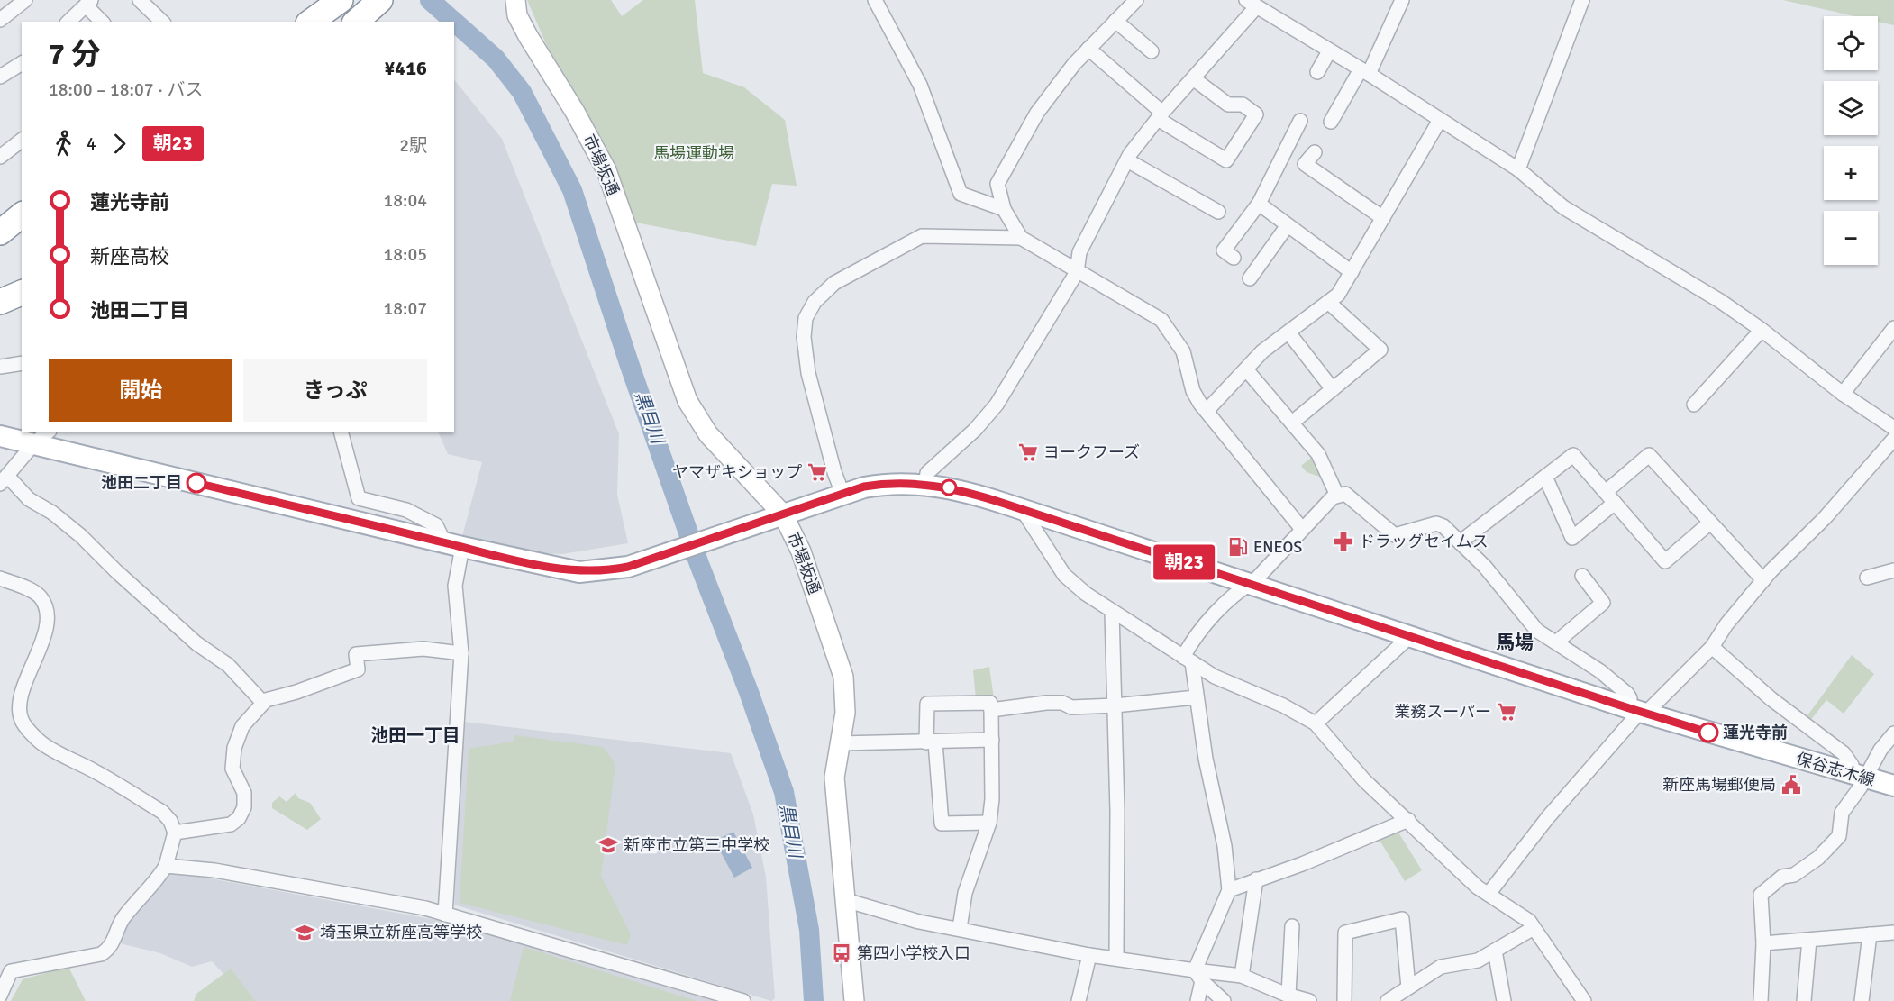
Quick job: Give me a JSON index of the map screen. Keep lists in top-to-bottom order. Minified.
{"streets":{"main road":["保谷志木線"],"street":["市場坂通"]},"crossings":[["市場坂通","保谷志木線"]],"districts":["馬場","池田一丁目"],"water":["黒目川"],"parks":["馬場運動場"],"places":{"supermarket":["ヨークフーズ","ヤマザキショップ","業務スーパー"],"other":["池田二丁目","蓮光寺前"],"pharmacy":["ドラッグセイムス"],"fuel station":["ENEOS"],"public building":["新座馬場郵便局"],"school or university":["新座市立第三中学校","埼玉県立新座高等学校"],"bus stop":["第四小学校入口"]},"lines":["bus line 朝23"],"page":{"on_map":"朝23","map_buttons":["+","−"],"heading":["7 分","18:00 – 18:07 · バス","¥416"],"legs":["4","朝23","2駅"],"list":[{"name":"蓮光寺前","value":"18:04"},{"name":"新座高校","value":"18:05"},{"name":"池田二丁目","value":"18:07"}],"buttons":["開始","きっぷ"]}}
